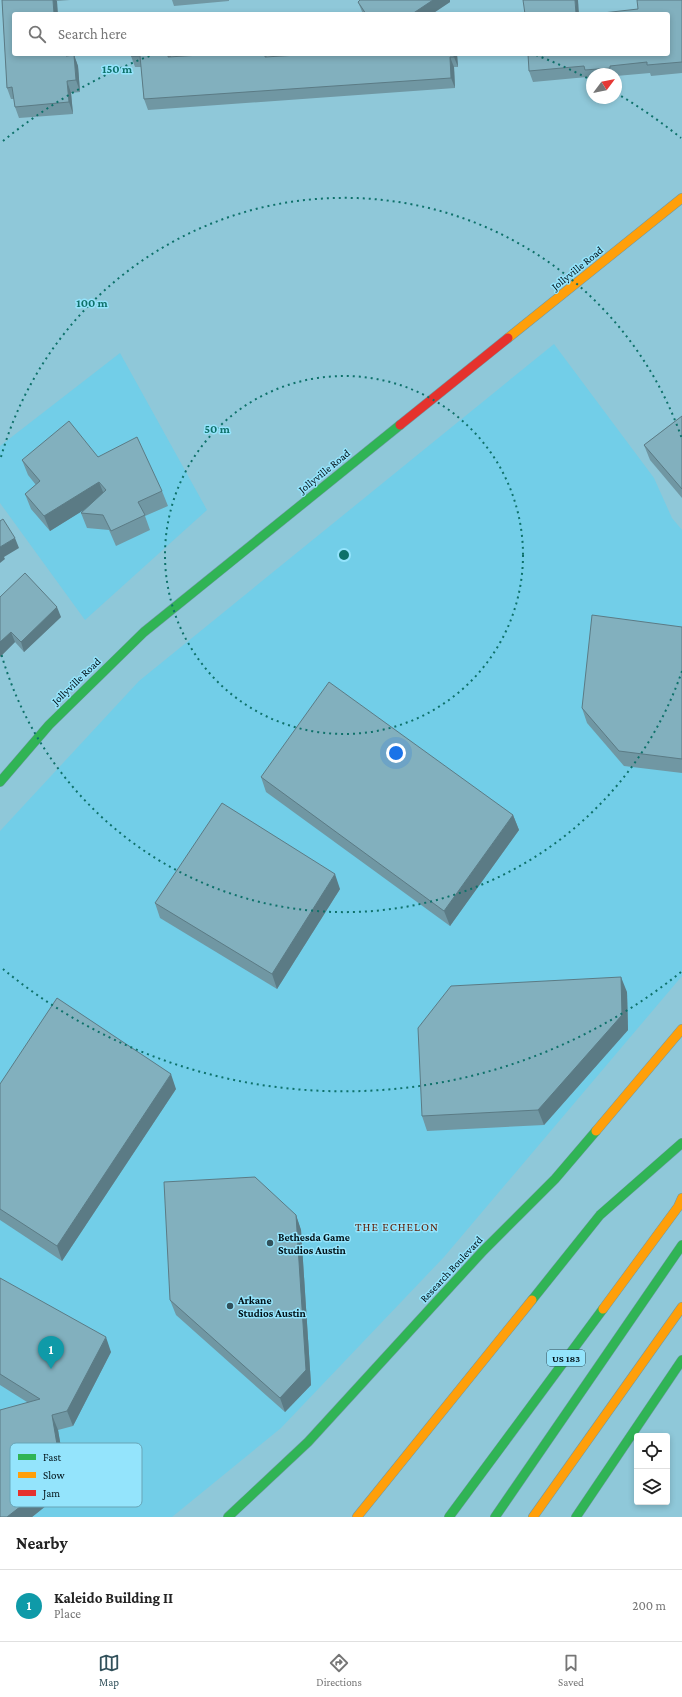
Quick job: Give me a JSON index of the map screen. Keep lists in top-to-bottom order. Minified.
{"streets":{"main road":["Jollyville Road","Research Boulevard","US 183"]},"districts":["THE ECHELON"],"places":["Bethesda Game Studios Austin","Arkane Studios Austin"],"legend":["Fast","Slow","Jam"],"north":"top right","page":{"search":"Search here","pins":"1","heading":"Nearby","list":[{"mark":"1","name":"Kaleido Building II","note":"Place","value":"200 m"}],"nav":["Map","Directions","Saved"]},"rings":["150 m","100 m","50 m"]}
